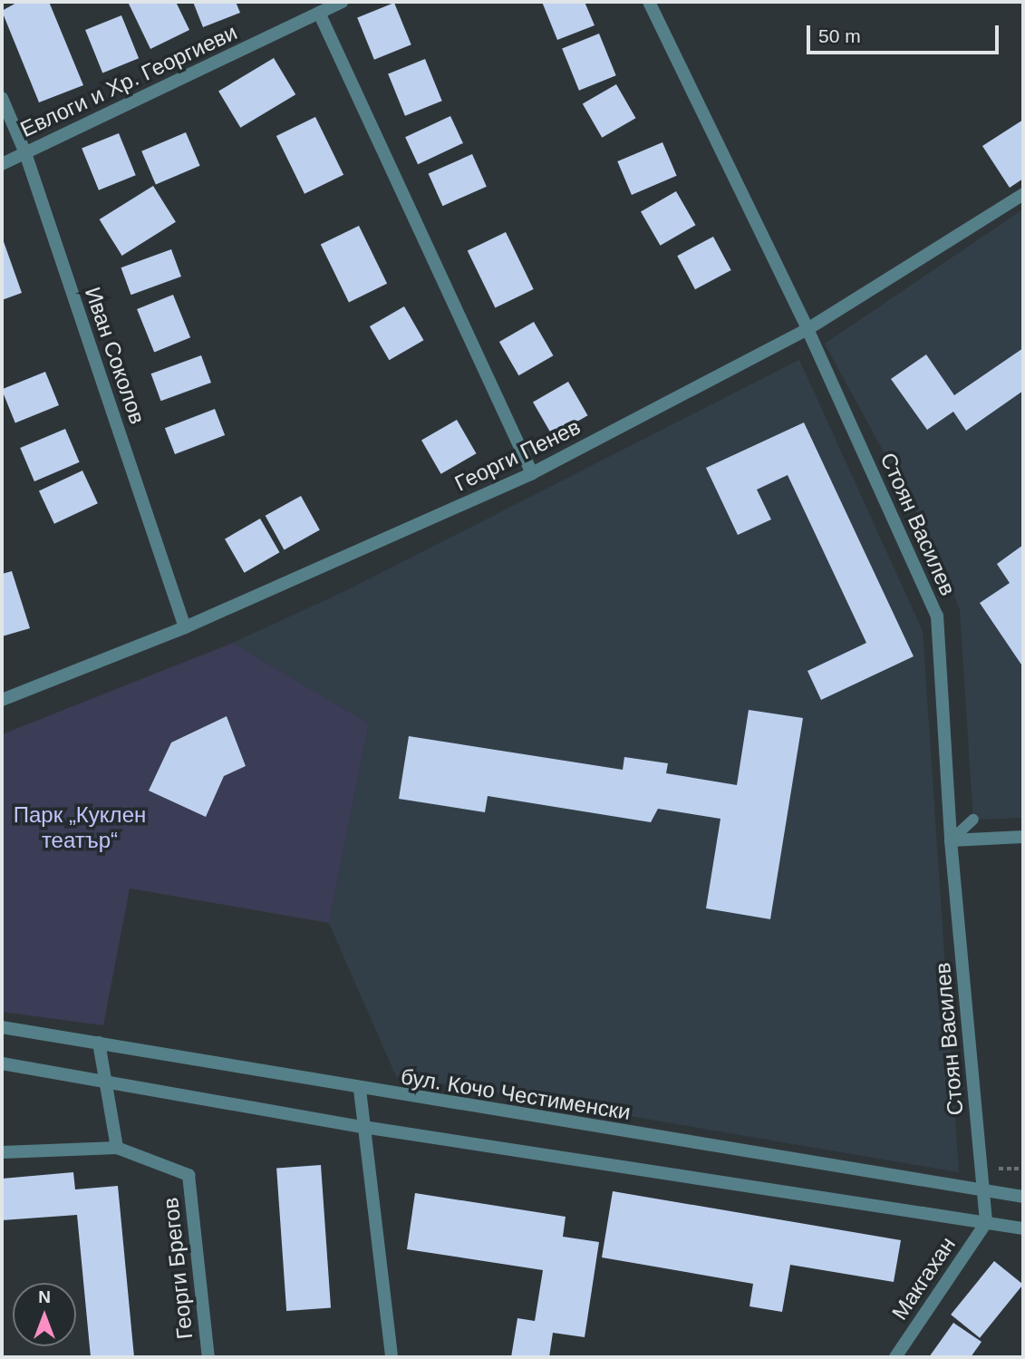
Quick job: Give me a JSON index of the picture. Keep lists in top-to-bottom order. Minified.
{"streets":{"street":["Евлоги и Хр. Георгиеви","Иван Соколов","Георги Пенев","Стоян Василев","бул. Кочо Честименски","Георги Брегов","Макгахан"]},"crossings":[["Евлоги и Хр. Георгиеви","Иван Соколов"],["Иван Соколов","Георги Пенев"],["Георги Пенев","Стоян Василев"],["Стоян Василев","бул. Кочо Честименски"],["Стоян Василев","Макгахан"]],"parks":["Парк „Куклен театър“"],"scale_bar":"50 m","north":"top"}
